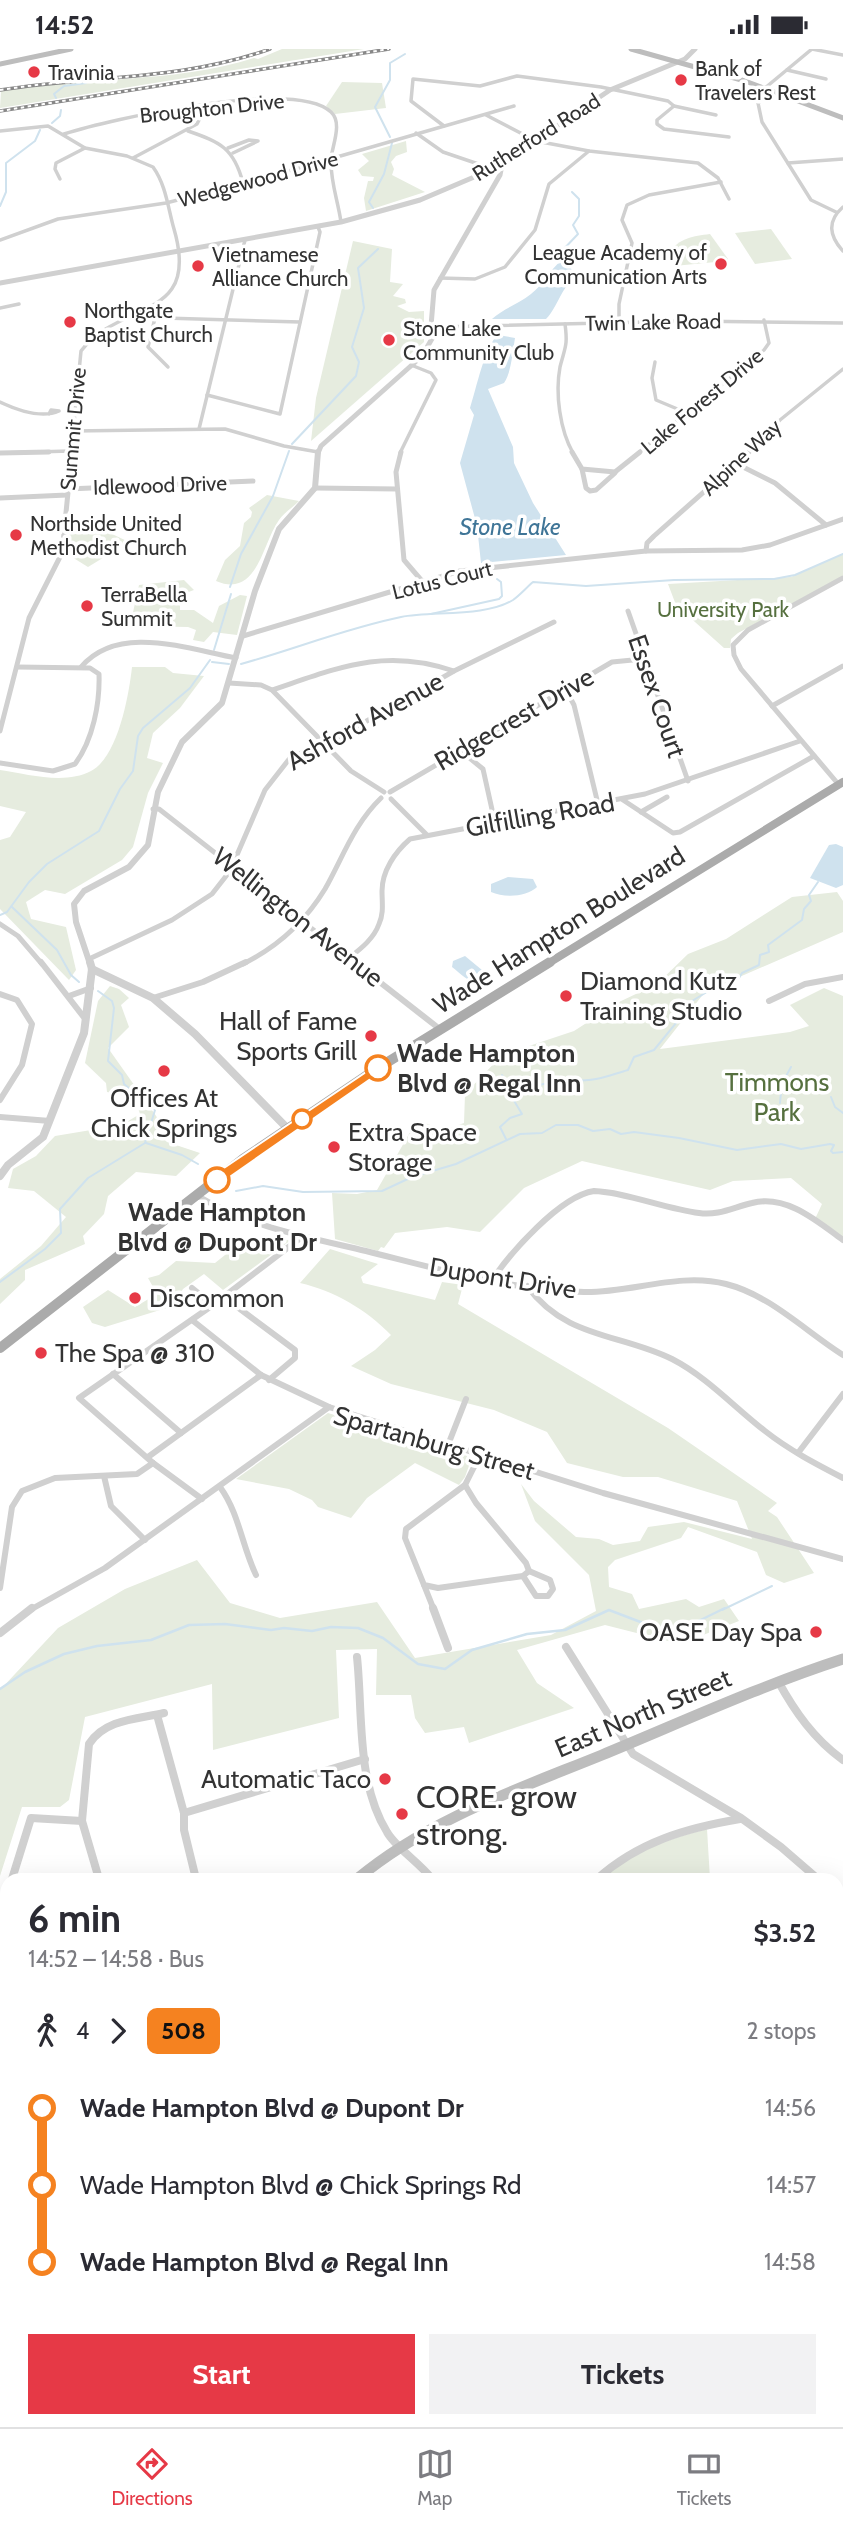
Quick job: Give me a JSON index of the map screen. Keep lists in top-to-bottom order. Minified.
{"streets":{"main road":["Wade Hampton Boulevard","East North Street"],"street":["Broughton Drive","Rutherford Road","Wedgewood Drive","Twin Lake Road","Lake Forest Drive","Summit Drive","Alpine Way","Idlewood Drive","Lotus Court","Essex Court","Ridgecrest Drive","Ashford Avenue","Gilfilling Road","Wellington Avenue","Dupont Drive","Spartanburg Street"]},"crossings":[["Broughton Drive","Rutherford Road"],["Broughton Drive","Wedgewood Drive"],["Broughton Drive","Summit Drive"],["Rutherford Road","Summit Drive"],["Wedgewood Drive","Summit Drive"],["Twin Lake Road","Lake Forest Drive"],["Summit Drive","Idlewood Drive"],["Alpine Way","Lotus Court"],["Essex Court","Ridgecrest Drive"],["Essex Court","Gilfilling Road"],["Ridgecrest Drive","Wellington Avenue"],["Ashford Avenue","Wellington Avenue"],["Gilfilling Road","Wellington Avenue"],["Wellington Avenue","Wade Hampton Boulevard"],["Wade Hampton Boulevard","Dupont Drive"]],"water":["Stone Lake"],"parks":["University Park","Timmons Park"],"places":["Travinia","Bank of Travelers Rest","League Academy of Communication Arts","Vietnamese Alliance Church","Northgate Baptist Church","Stone Lake Community Club","Northside United Methodist Church","TerraBella Summit","Diamond Kutz Training Studio","Hall of Fame Sports Grill","Wade Hampton Blvd @ Regal Inn","Offices At Chick Springs","Extra Space Storage","Wade Hampton Blvd @ Dupont Dr","Discommon","The Spa @ 310","OASE Day Spa","Automatic Taco","CORE. grow strong."],"lines":["bus line 508"],"page":{"status":"14:52","heading":["6 min","14:52 – 14:58 · Bus","$3.52"],"legs":["4","508","2 stops"],"list":[{"name":"Wade Hampton Blvd @ Dupont Dr","value":"14:56"},{"name":"Wade Hampton Blvd @ Chick Springs Rd","value":"14:57"},{"name":"Wade Hampton Blvd @ Regal Inn","value":"14:58"}],"buttons":["Start","Tickets"],"tabs":["Directions","Map","Tickets"]}}
